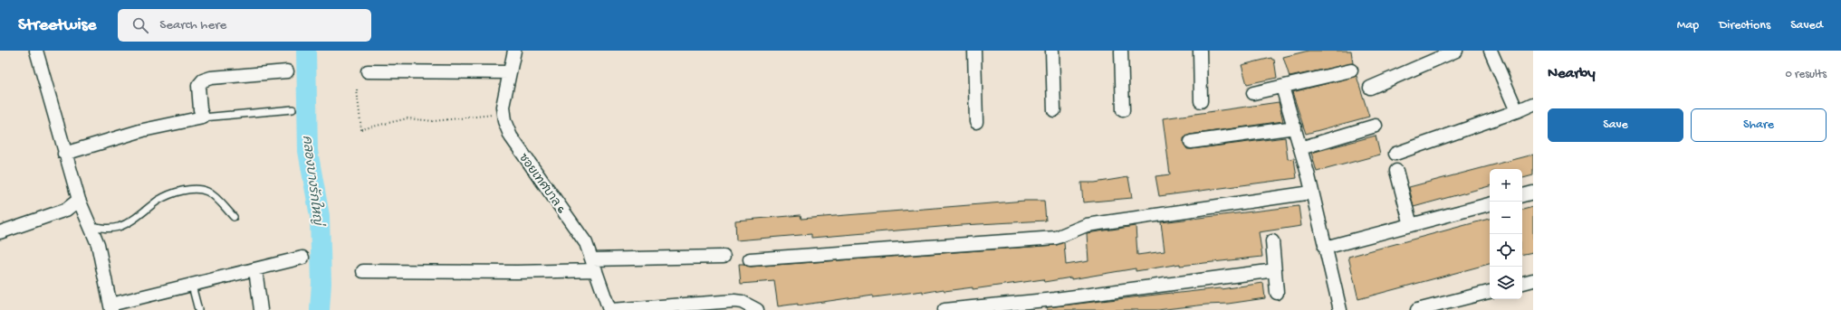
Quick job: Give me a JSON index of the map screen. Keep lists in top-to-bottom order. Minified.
{"streets":{"street":["ซอยเทศบาล 6"]},"water":["คลองบางรักใหญ่"],"page":{"header":"Streetwise","search":"Search here","nav":["Map","Directions","Saved"],"heading":["Nearby","0 results"],"buttons":["Save","Share"],"map_buttons":["+","−"]}}
